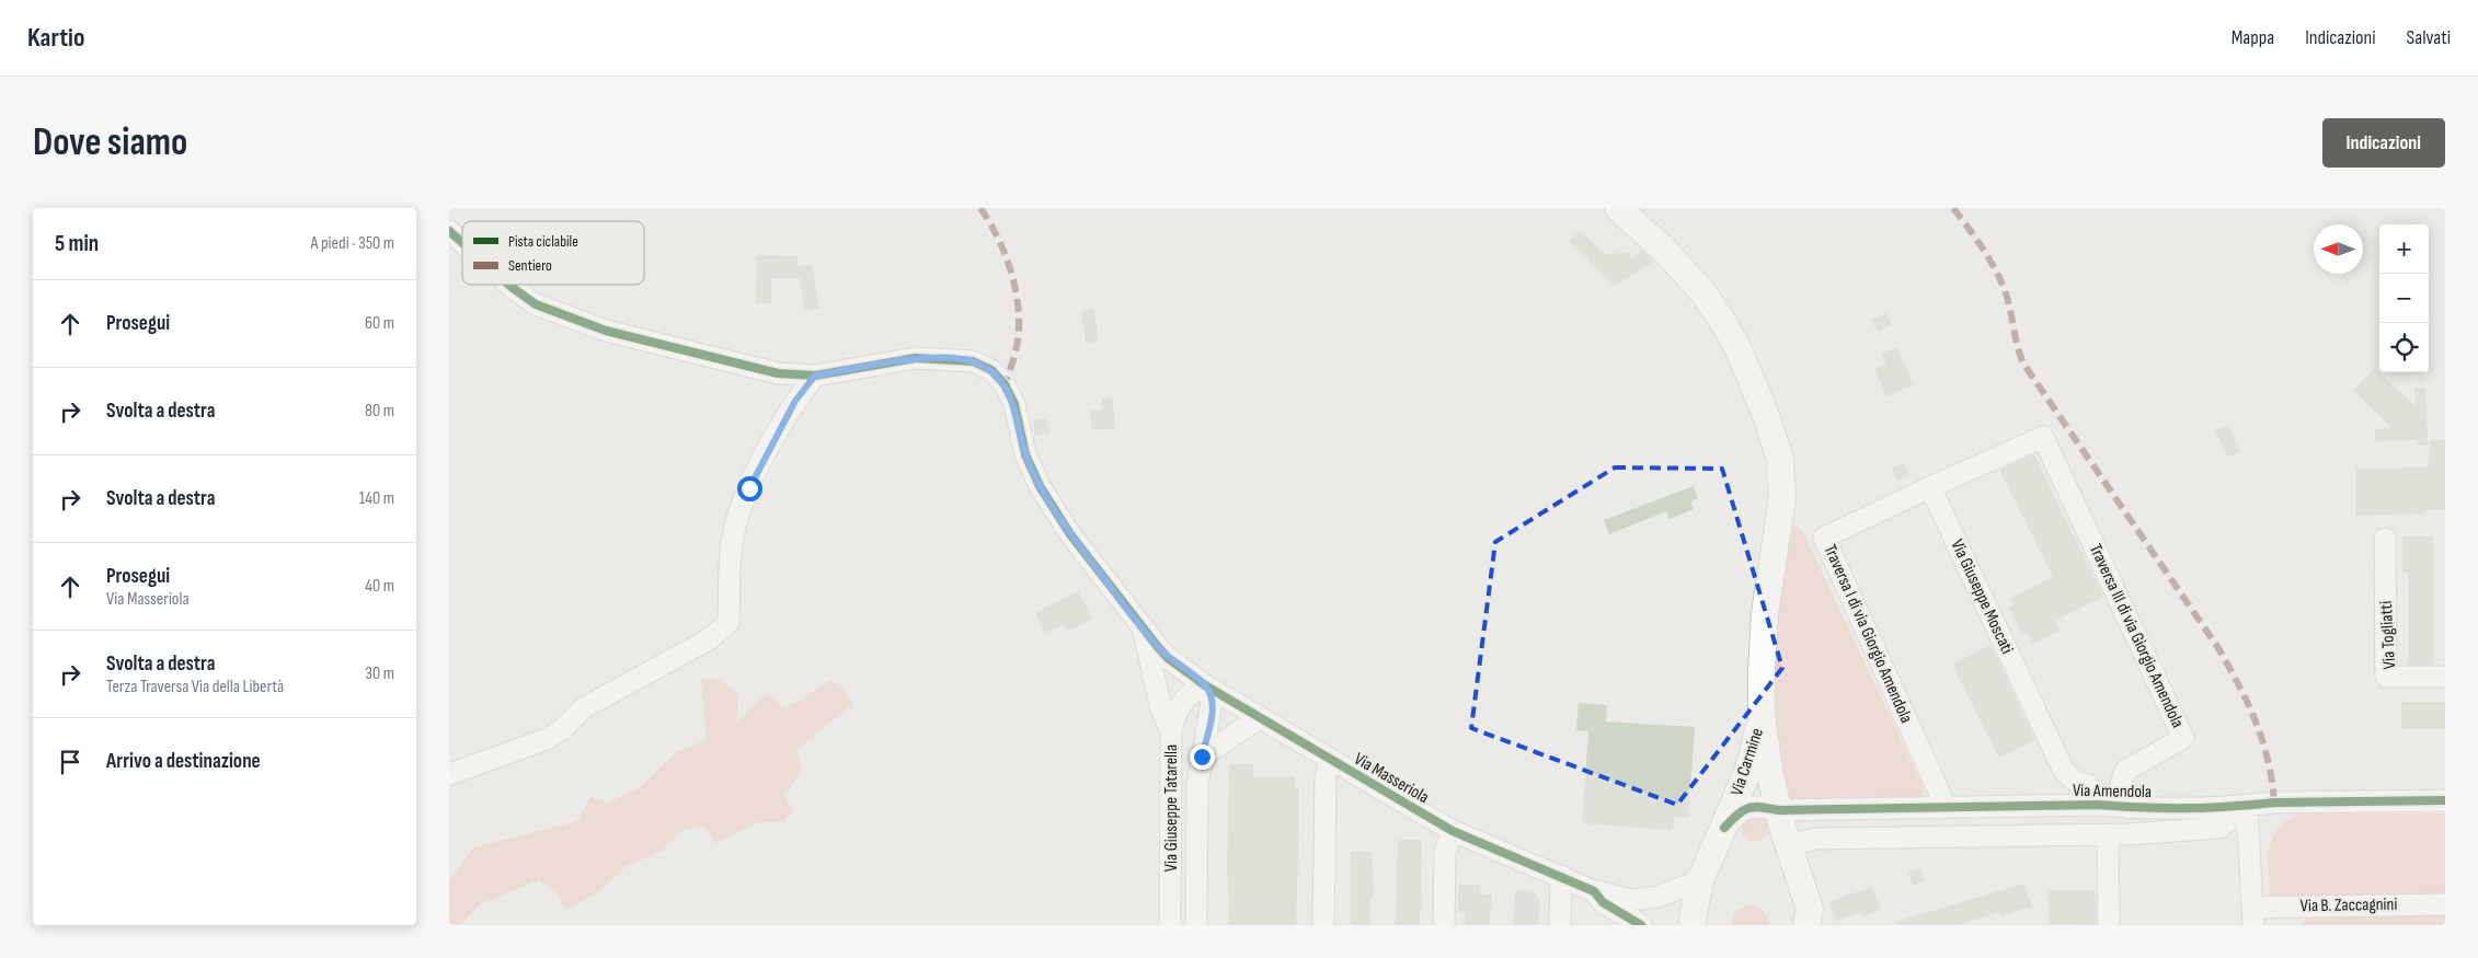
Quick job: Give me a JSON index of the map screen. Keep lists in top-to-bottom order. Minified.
{"streets":{"main road":["Via Carmine"],"street":["Via Giuseppe Moscati","Traversa I di via Giorgio Amendola","Via Togliatti","Traversa III di via Giorgio Amendola","Via Masseriola","Via Amendola","Via Giuseppe Tatarella","Via B. Zaccagnini"]},"crossings":[["Via Giuseppe Moscati","Traversa I di via Giorgio Amendola"],["Via Giuseppe Moscati","Traversa III di via Giorgio Amendola"],["Via Giuseppe Moscati","Via Amendola"],["Traversa I di via Giorgio Amendola","Traversa III di via Giorgio Amendola"],["Traversa I di via Giorgio Amendola","Via Amendola"],["Traversa III di via Giorgio Amendola","Via Amendola"],["Via Carmine","Via Amendola"],["Via Masseriola","Via Giuseppe Tatarella"]],"legend":["Pista ciclabile","Sentiero"],"north":"left","page":{"header":"Kartio","nav":["Mappa","Indicazioni","Salvati"],"buttons":"Indicazioni","title":"Dove siamo","heading":["5 min","A piedi · 350 m"],"map_buttons":["+","−"],"list":[["Prosegui","60 m"],["Svolta a destra","80 m"],["Svolta a destra","140 m"],["Prosegui","Via Masseriola","40 m"],["Svolta a destra","Terza Traversa Via della Libertà","30 m"],"Arrivo a destinazione"]}}
